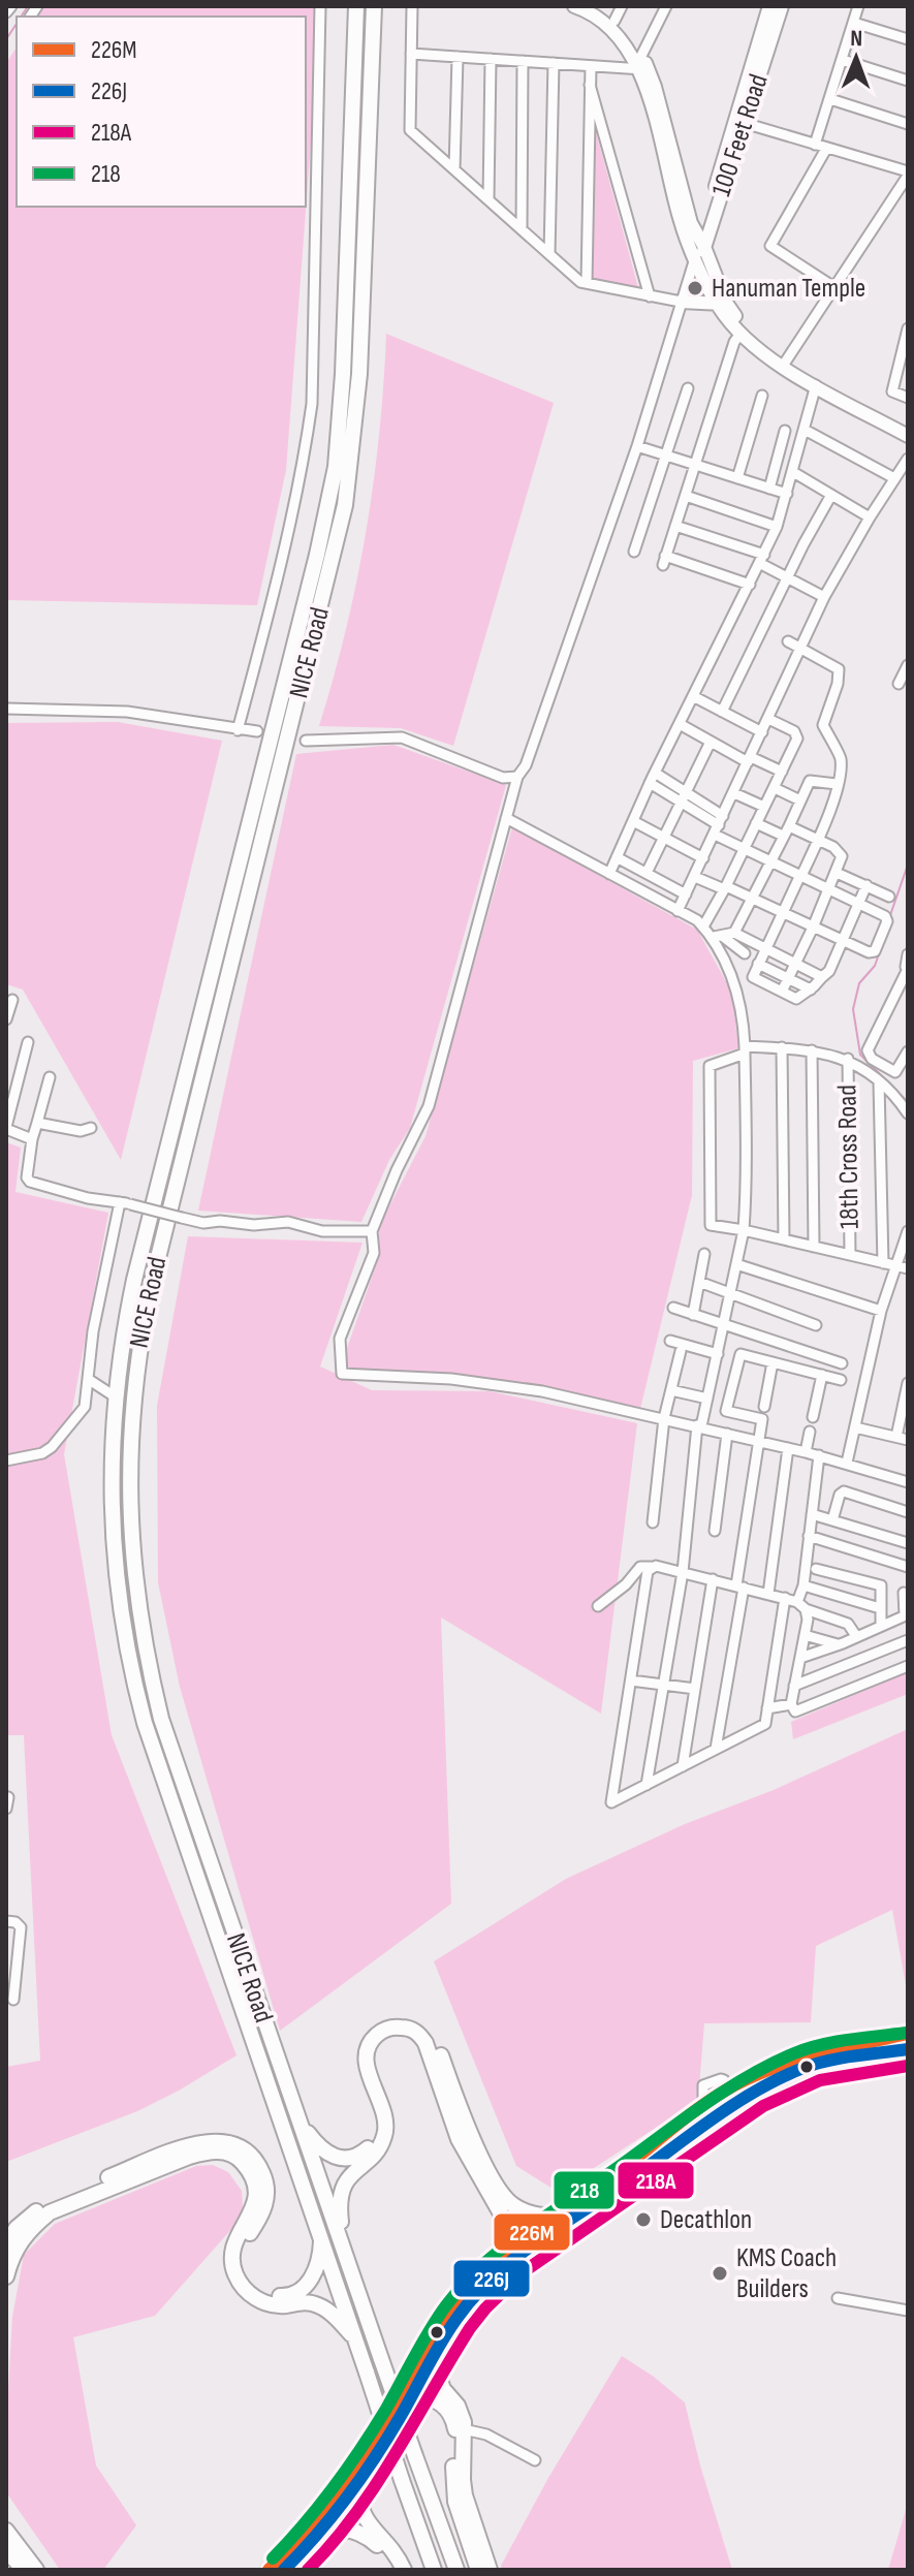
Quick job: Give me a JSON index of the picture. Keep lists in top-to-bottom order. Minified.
{"streets":{"highway":["NICE Road"],"main road":["100 Feet Road"],"street":["18th Cross Road"]},"places":["Hanuman Temple","Decathlon","KMS Coach Builders"],"lines":["transit line 218","transit line 226M","transit line 226J","transit line 218A"],"legend":["226M","226J","218A","218"],"north":"top"}
